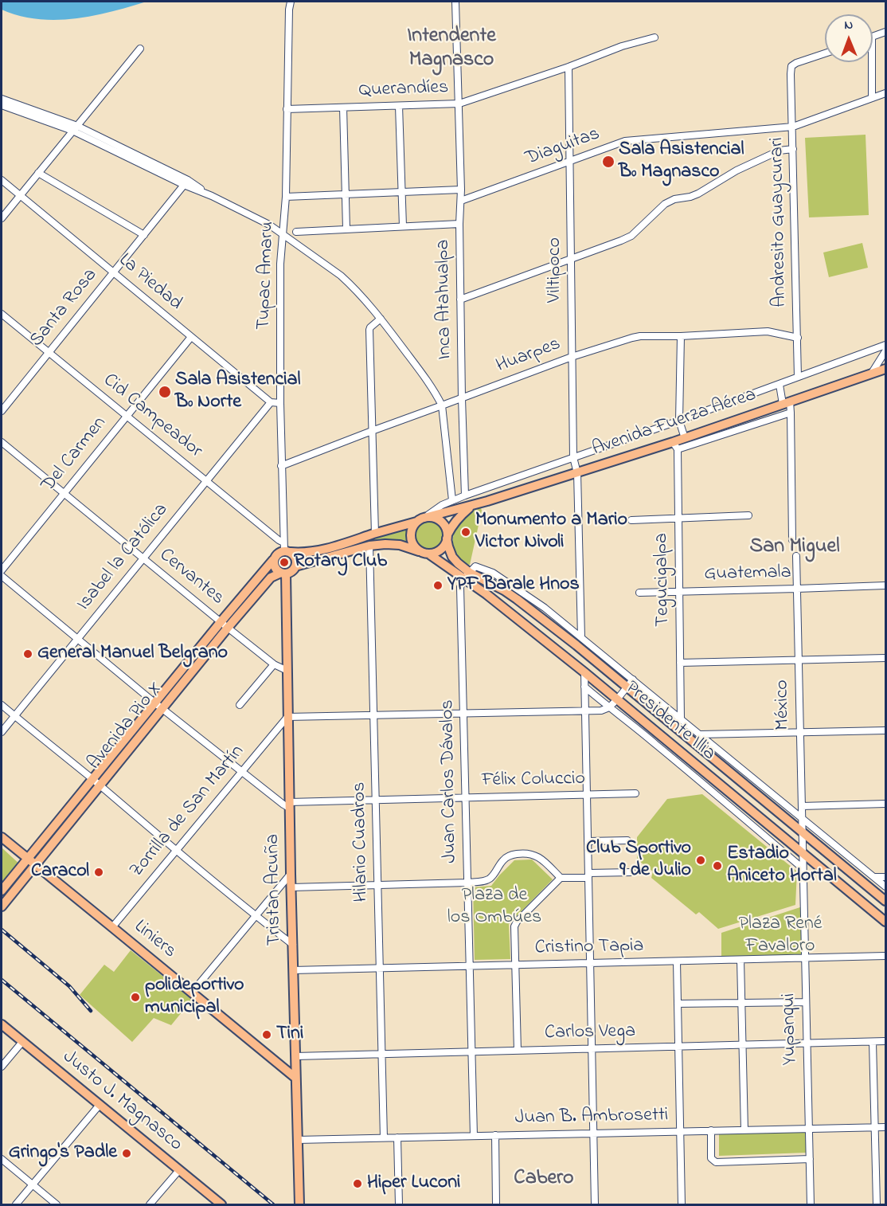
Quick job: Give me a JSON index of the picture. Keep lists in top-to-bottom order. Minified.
{"streets":{"main road":["Avenida Fuerza Aérea","Presidente Illia","Avenida Pio X","Tristan Acuña","Liniers","Justo J. Magnasco"],"street":["Querandíes","Diaguitas","Andresito Guaycurari","Viltipoco","Tupac Amaru","La Piedad","Inca Atahualpa","Santa Rosa","Huarpes","Cid Campeador","Del Carmen","Isabel la Católica","Guatemala","Cervantes","Tegucigalpa","México","Félix Coluccio","Juan Carlos Dávalos","Zorrilla de San Martín","Hilario Cuadros","Cristino Tapia","Yupanqui","Carlos Vega","Juan B. Ambrosetti"]},"crossings":[["Querandíes","Viltipoco"],["Querandíes","Tupac Amaru"],["Querandíes","Inca Atahualpa"],["Diaguitas","Andresito Guaycurari"],["Diaguitas","Viltipoco"],["Diaguitas","Inca Atahualpa"],["Andresito Guaycurari","Huarpes"],["Viltipoco","Huarpes"],["Viltipoco","Avenida Fuerza Aérea"],["Tupac Amaru","Huarpes"],["Tupac Amaru","Cid Campeador"],["Tupac Amaru","Avenida Fuerza Aérea"],["Tupac Amaru","Avenida Pio X"],["Tupac Amaru","Tristan Acuña"],["La Piedad","Santa Rosa"],["La Piedad","Del Carmen"],["La Piedad","Isabel la Católica"],["Inca Atahualpa","Huarpes"],["Santa Rosa","Cid Campeador"],["Cid Campeador","Avenida Fuerza Aérea"],["Cid Campeador","Del Carmen"],["Cid Campeador","Isabel la Católica"],["Cid Campeador","Avenida Pio X"],["Cid Campeador","Tristan Acuña"],["Avenida Fuerza Aérea","Tegucigalpa"],["Avenida Fuerza Aérea","Presidente Illia"],["Avenida Fuerza Aérea","Avenida Pio X"],["Avenida Fuerza Aérea","Tristan Acuña"],["Del Carmen","Cervantes"],["Isabel la Católica","Cervantes"],["Guatemala","Tegucigalpa"],["Guatemala","México"],["Cervantes","Avenida Pio X"],["Cervantes","Tristan Acuña"],["México","Presidente Illia"],["México","Yupanqui"],["Presidente Illia","Juan Carlos Dávalos"],["Presidente Illia","Yupanqui"],["Avenida Pio X","Tristan Acuña"],["Avenida Pio X","Liniers"],["Félix Coluccio","Juan Carlos Dávalos"],["Félix Coluccio","Hilario Cuadros"],["Félix Coluccio","Tristan Acuña"],["Juan Carlos Dávalos","Cristino Tapia"],["Juan Carlos Dávalos","Carlos Vega"],["Juan Carlos Dávalos","Juan B. Ambrosetti"],["Zorrilla de San Martín","Tristan Acuña"],["Zorrilla de San Martín","Liniers"],["Hilario Cuadros","Cristino Tapia"],["Hilario Cuadros","Carlos Vega"],["Hilario Cuadros","Juan B. Ambrosetti"],["Tristan Acuña","Liniers"],["Tristan Acuña","Cristino Tapia"],["Tristan Acuña","Carlos Vega"],["Tristan Acuña","Juan B. Ambrosetti"],["Cristino Tapia","Yupanqui"],["Yupanqui","Carlos Vega"],["Yupanqui","Juan B. Ambrosetti"]],"districts":["Intendente Magnasco","San Miguel","Cabero"],"parks":["Plaza de los Ombúes","Plaza René Favaloro"],"places":["Sala Asistencial Bº Magnasco","Sala Asistencial Bº Norte","Monumento a Mario Victor Nivoli","Rotary Club","YPF Barale Hnos","General Manuel Belgrano","Club Sportivo 9 de Julio","Estadio Aniceto Hortal","Caracol","polideportivo municipal","Tini","Gringo's Padle","Hiper Luconi"],"north":"top"}
